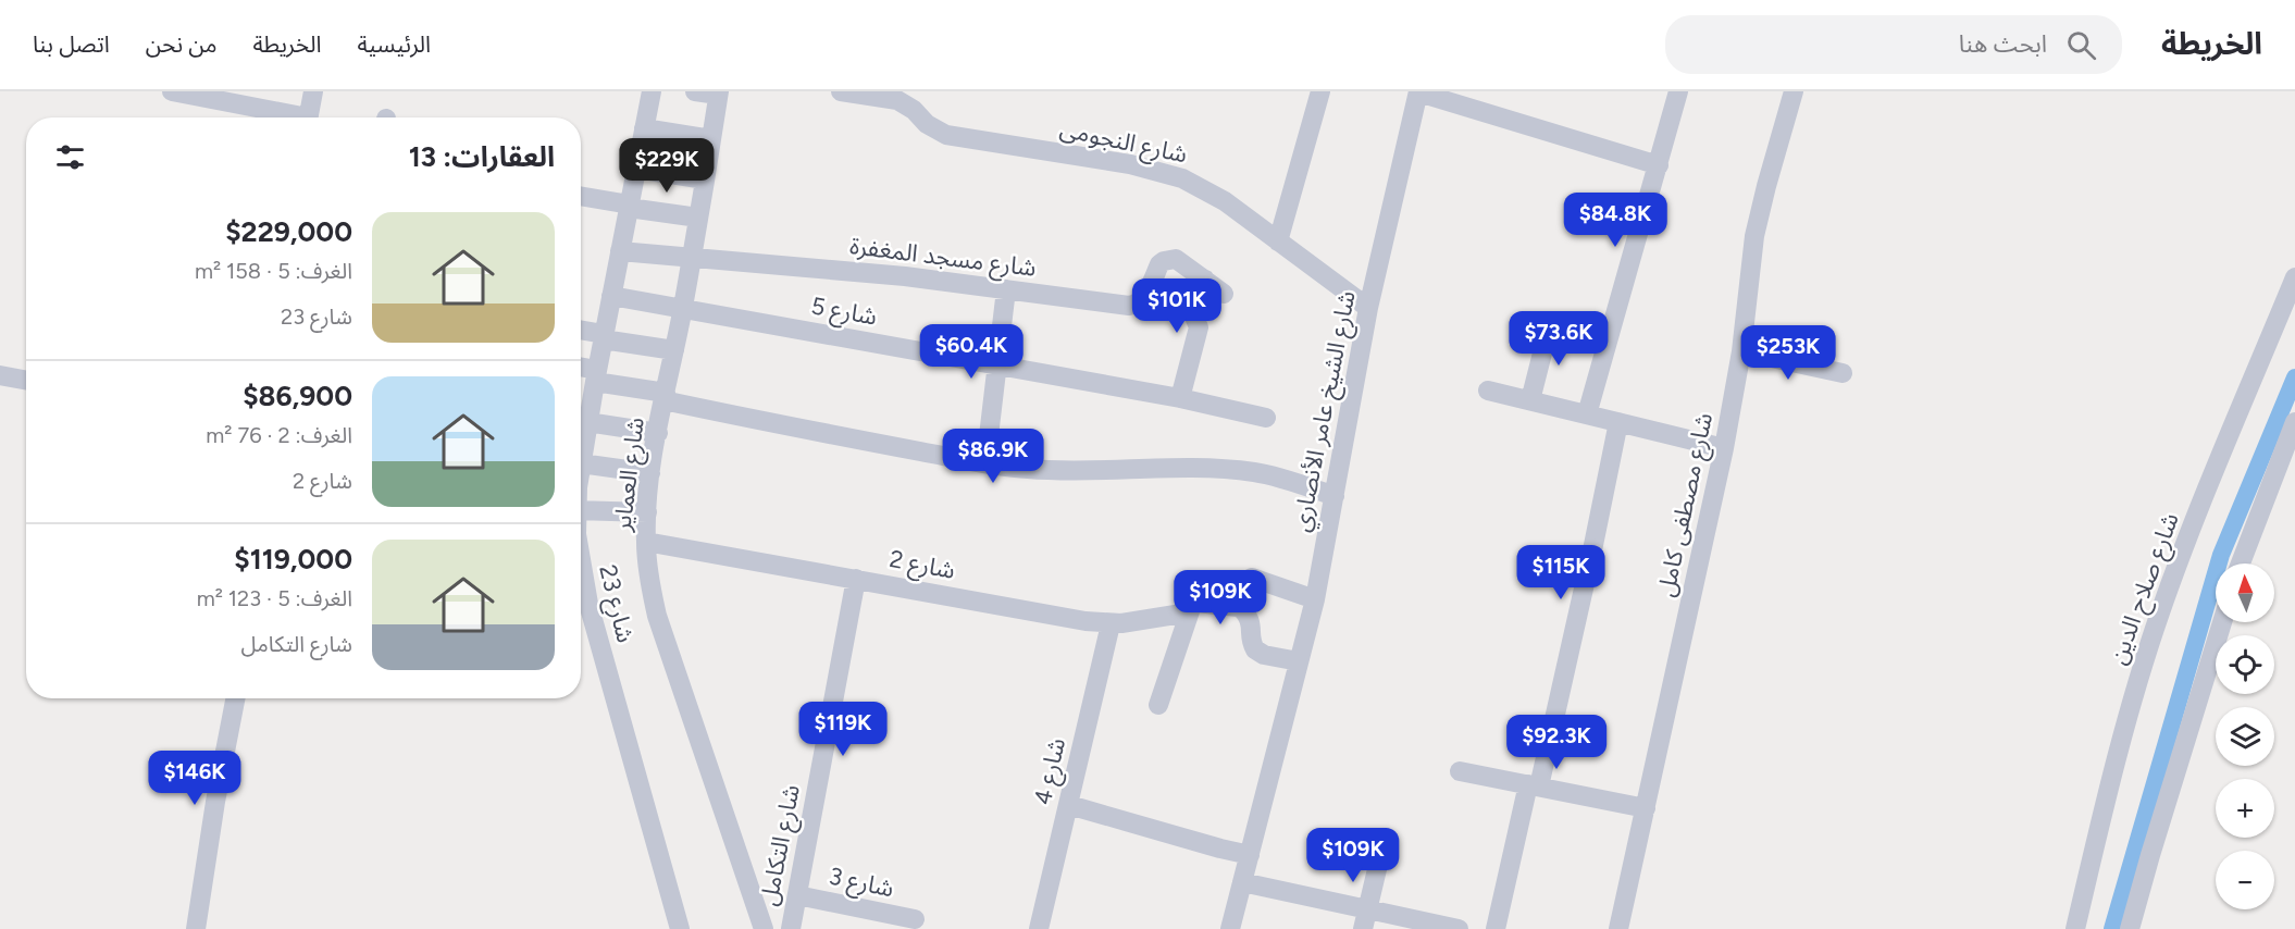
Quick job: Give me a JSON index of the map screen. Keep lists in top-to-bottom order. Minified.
{"streets":{"street":["شارع النجومى","شارع مسجد المغفرة","شارع 5","شارع الشيخ عامر الأنصاري","شارع العماير","شارع مصطفى كامل","شارع 2","شارع صلاح الدين","شارع 23","شارع 4","شارع التكامل","شارع 3"]},"crossings":[["شارع النجومى","شارع الشيخ عامر الأنصاري"],["شارع مسجد المغفرة","شارع العماير"],["شارع مسجد المغفرة","شارع 23"],["شارع 5","شارع العماير"],["شارع 5","شارع 23"],["شارع العماير","شارع 2"],["شارع 2","شارع 4"],["شارع 2","شارع التكامل"],["شارع التكامل","شارع 3"]],"north":"top","page":{"header":"الخريطة","search":"ابحث هنا","nav":["الرئيسية","الخريطة","من نحن","اتصل بنا"],"heading":"العقارات: 13","price":["$229K","$84.8K","$101K","$73.6K","$60.4K","$253K","$86.9K","$115K","$109K","$119K","$92.3K","$146K","$109K"],"list":[{"name":"$229,000","note":"الغرف: 5 · 158 m² · شارع 23"},{"name":"$86,900","note":"الغرف: 2 · 76 m² · شارع 2"},{"name":"$119,000","note":"الغرف: 5 · 123 m² · شارع التكامل"}],"map_buttons":["+","−"]}}
